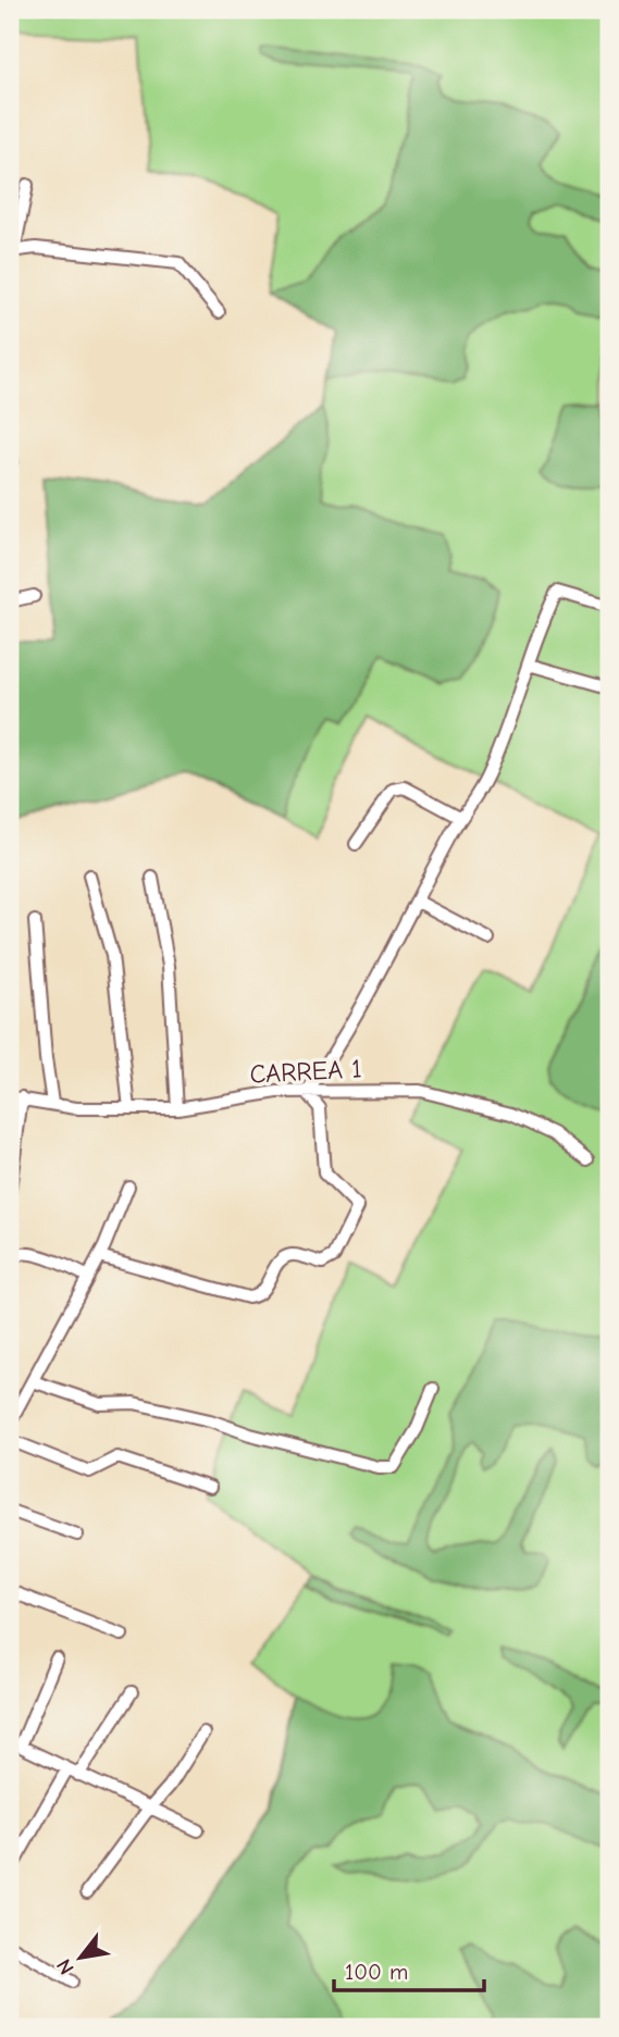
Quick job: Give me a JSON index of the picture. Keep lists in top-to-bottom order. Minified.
{"streets":{"street":["CARREA 1"]},"scale_bar":"100 m","north":"bottom left"}
